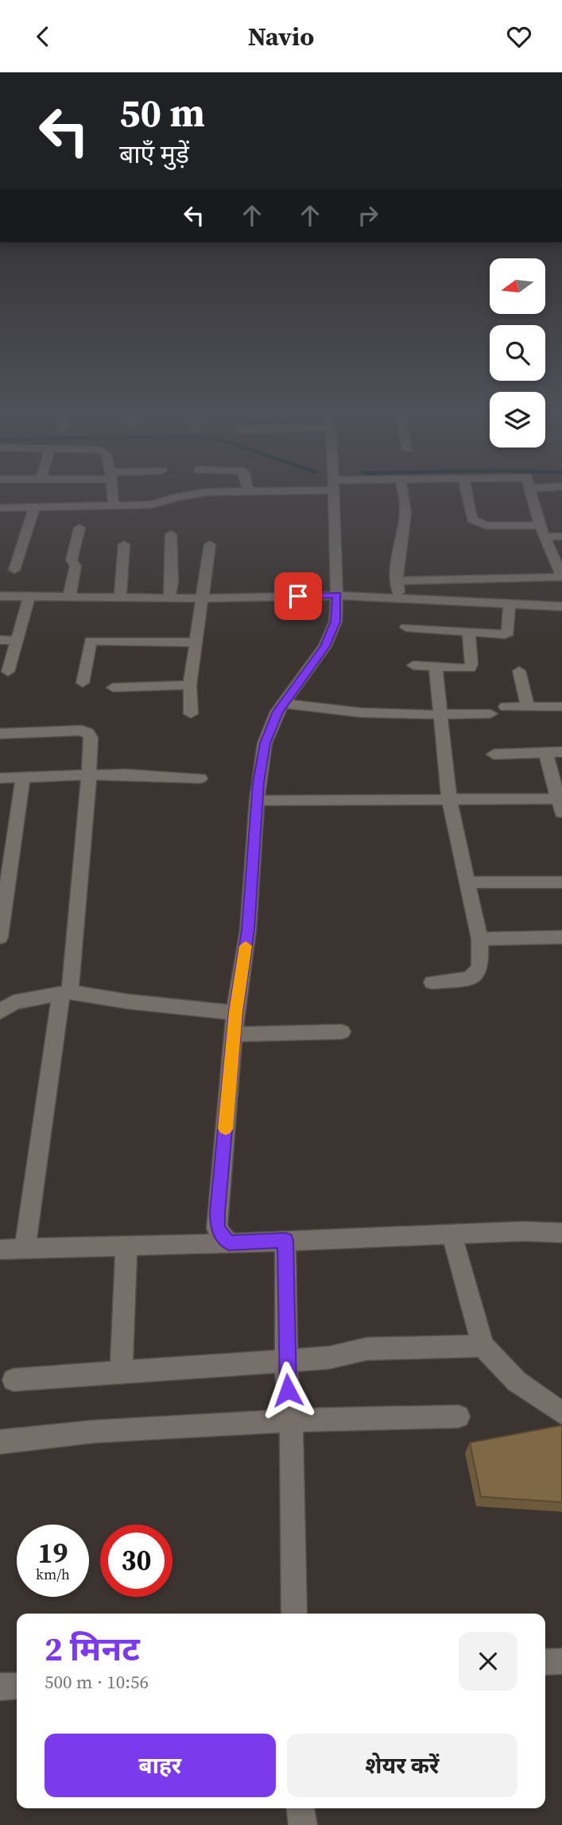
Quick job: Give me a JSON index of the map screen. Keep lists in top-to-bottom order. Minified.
{"north":"left","page":{"header":"Navio","turn":["50 m","बाएँ मुड़ें"],"speed":"19 km/h","limit":"30","heading":["2 मिनट","500 m · 10:56"],"buttons":["बाहर","शेयर करें"]}}
